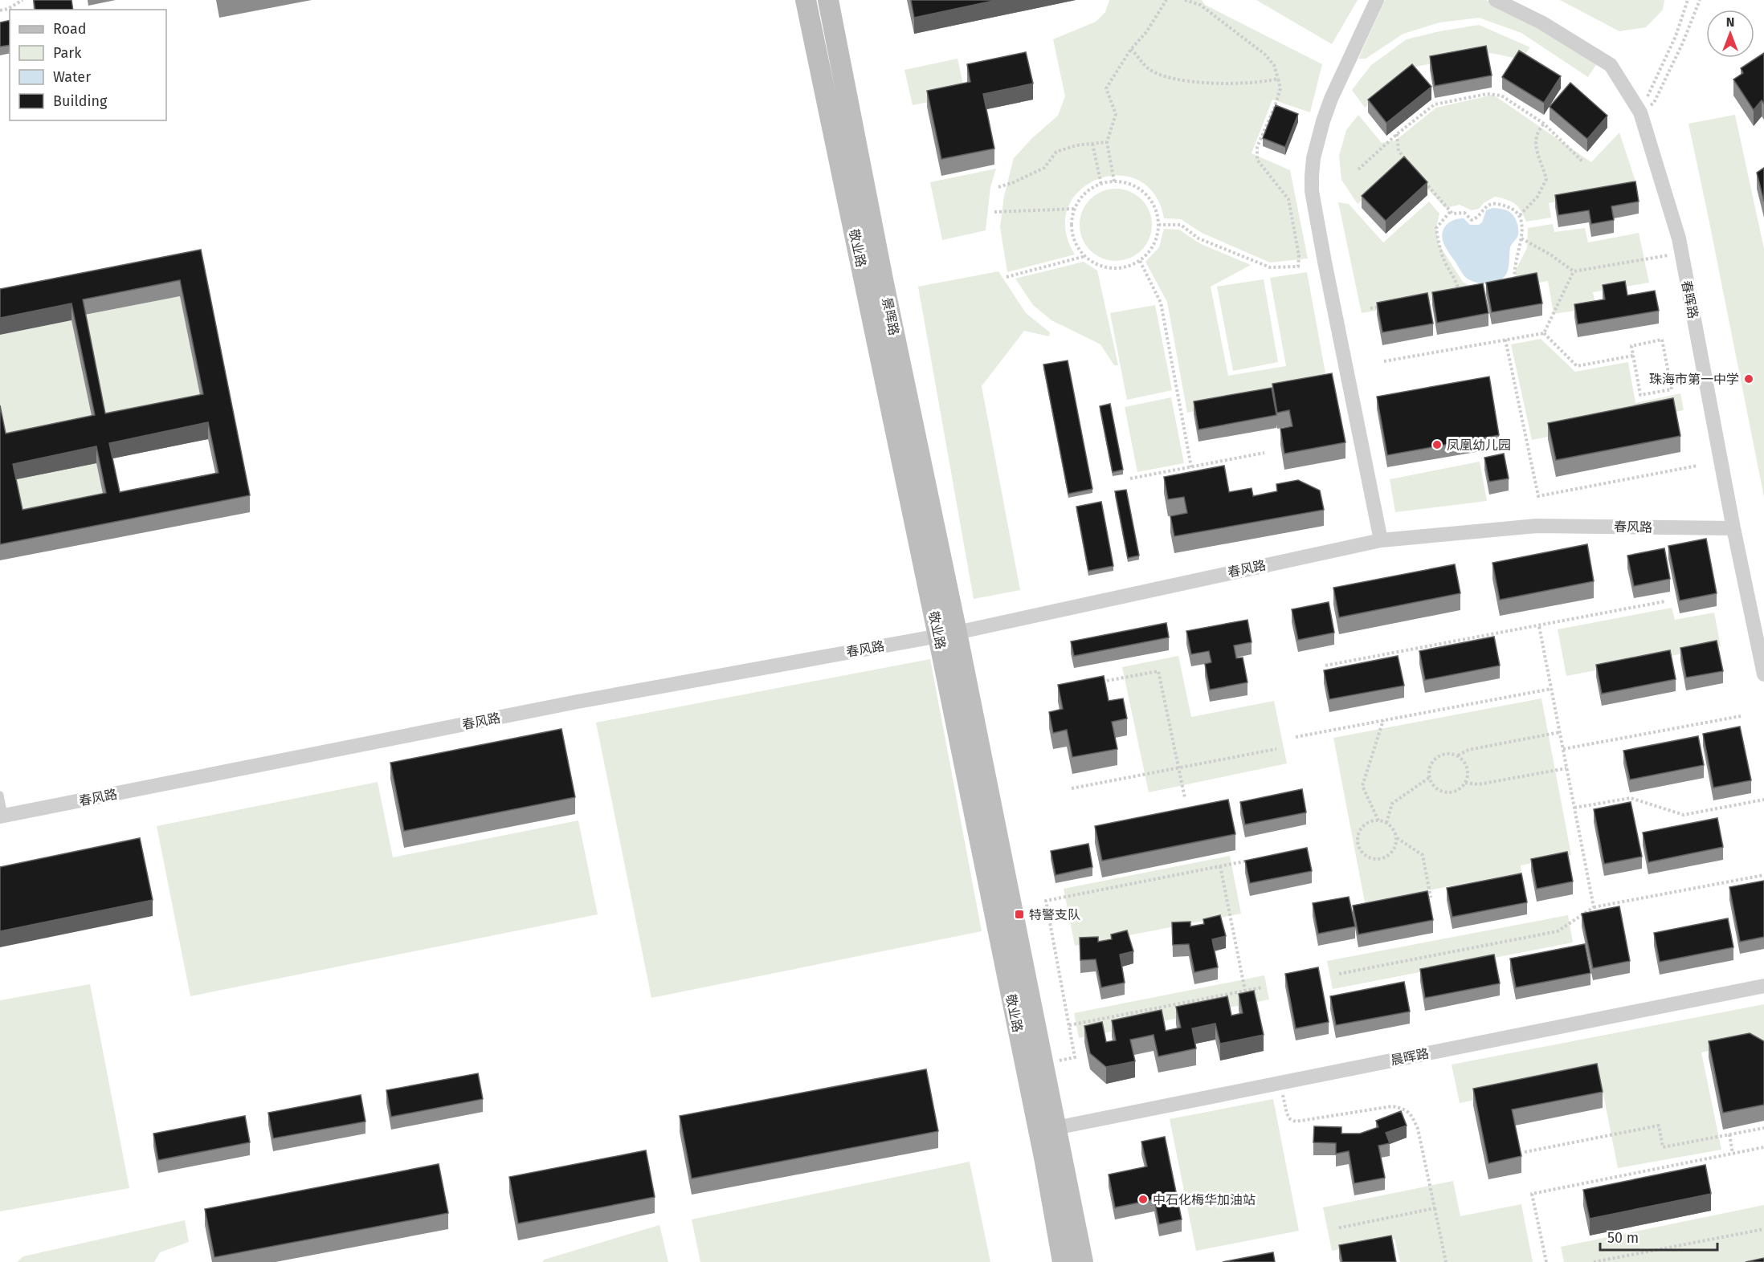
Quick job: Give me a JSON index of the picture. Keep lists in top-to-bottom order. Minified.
{"streets":{"main road":["敬业路","景晖路"],"street":["春晖路","春风路","晨晖路"]},"crossings":[["敬业路","景晖路"],["敬业路","春风路"],["敬业路","晨晖路"],["春晖路","春风路"],["景晖路","春风路"]],"places":{"other":["珠海市第一中学","凤凰幼儿园","中石化梅华加油站"],"transit":["特警支队"]},"legend":["Road","Park","Water","Building"],"scale_bar":"50 m","north":"top"}
